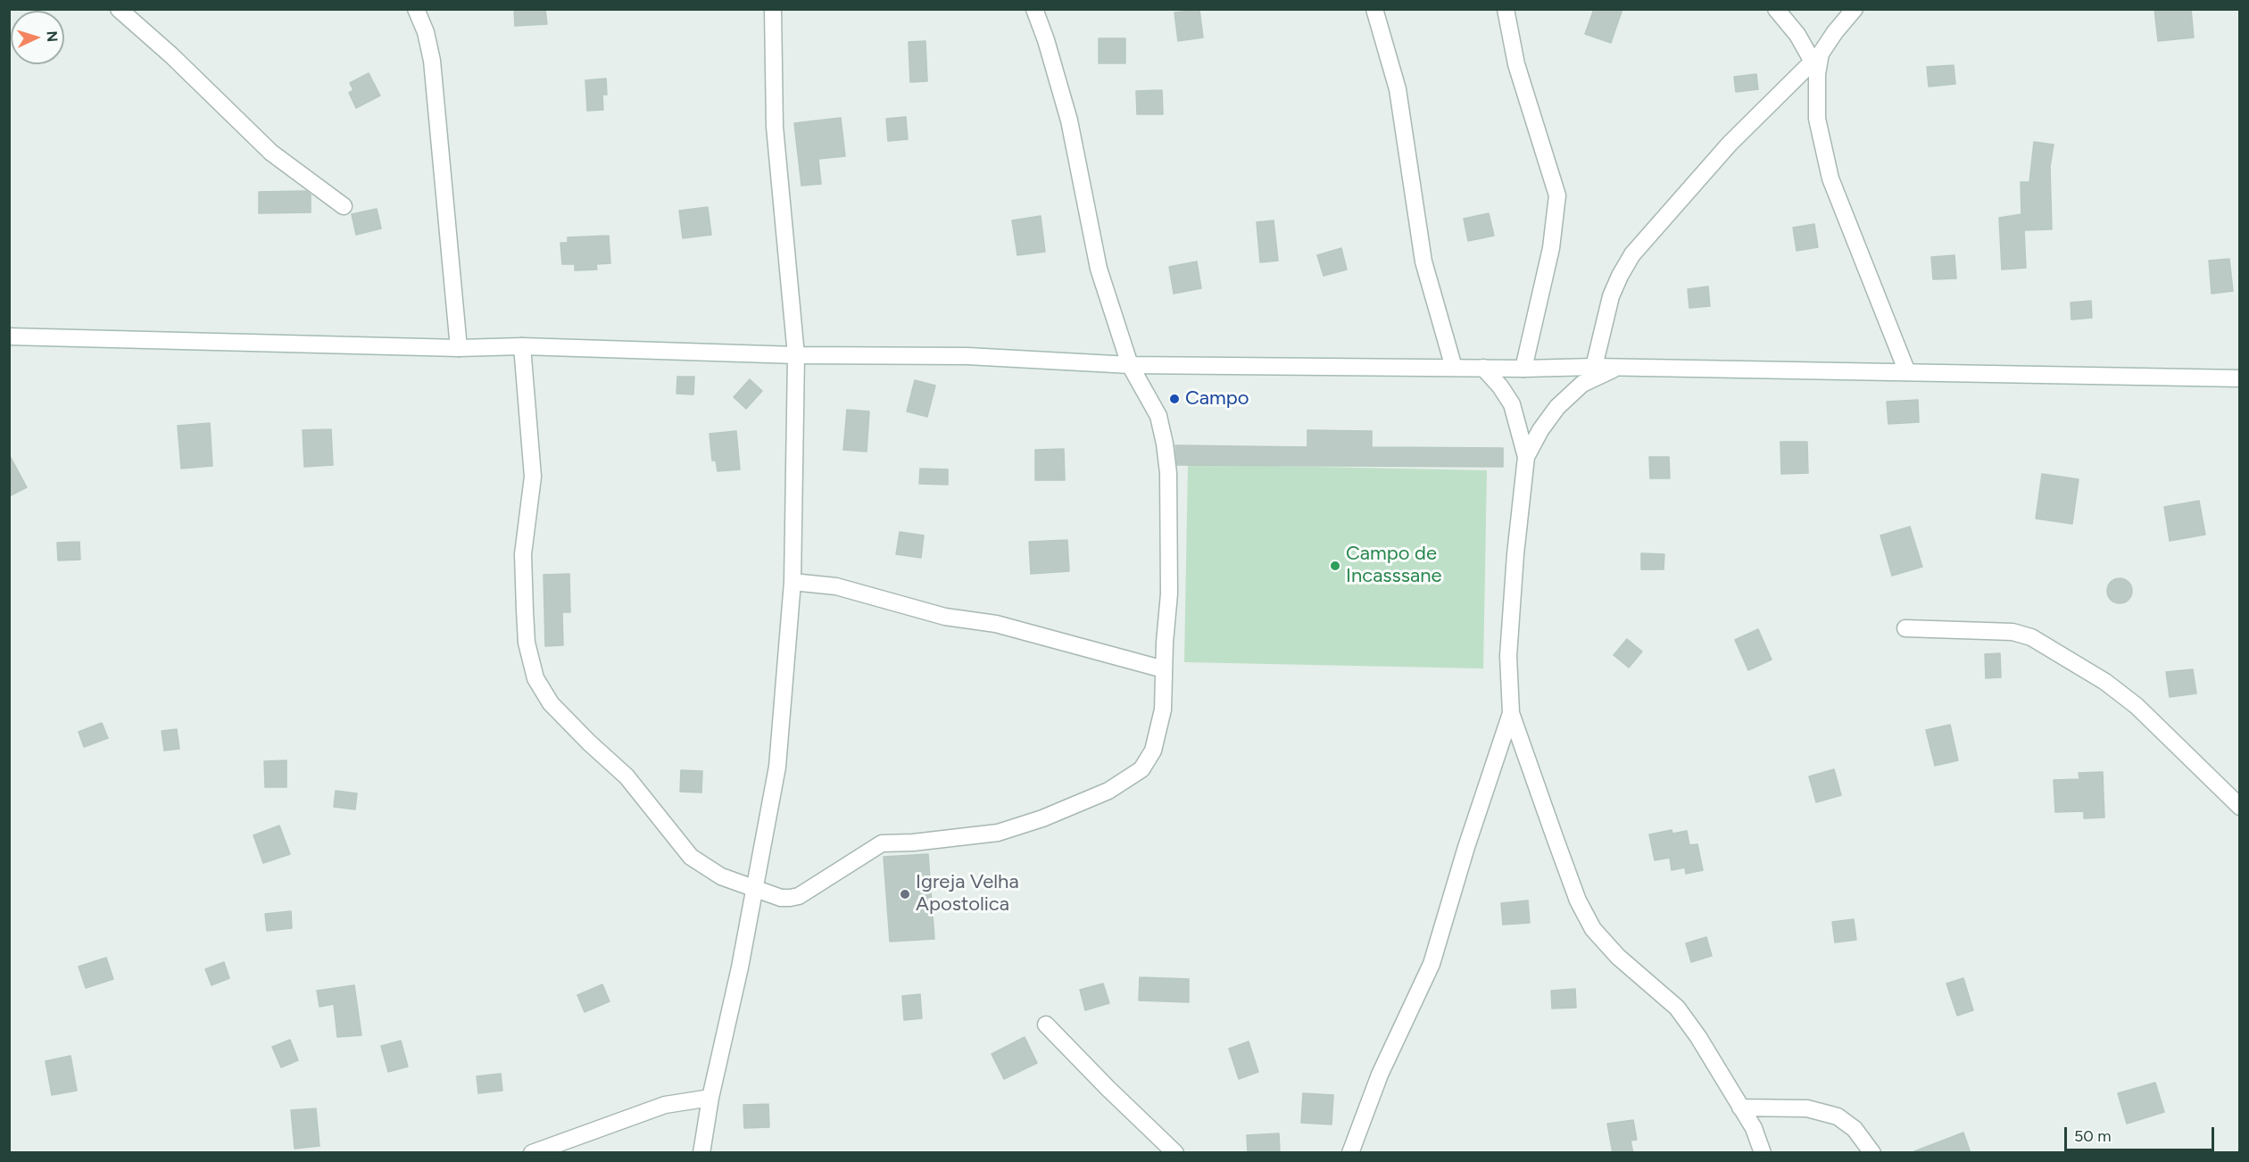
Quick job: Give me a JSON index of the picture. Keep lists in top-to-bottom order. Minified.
{"places":["Campo","Campo de Incasssane","Igreja Velha Apostolica"],"scale_bar":"50 m","north":"right"}
